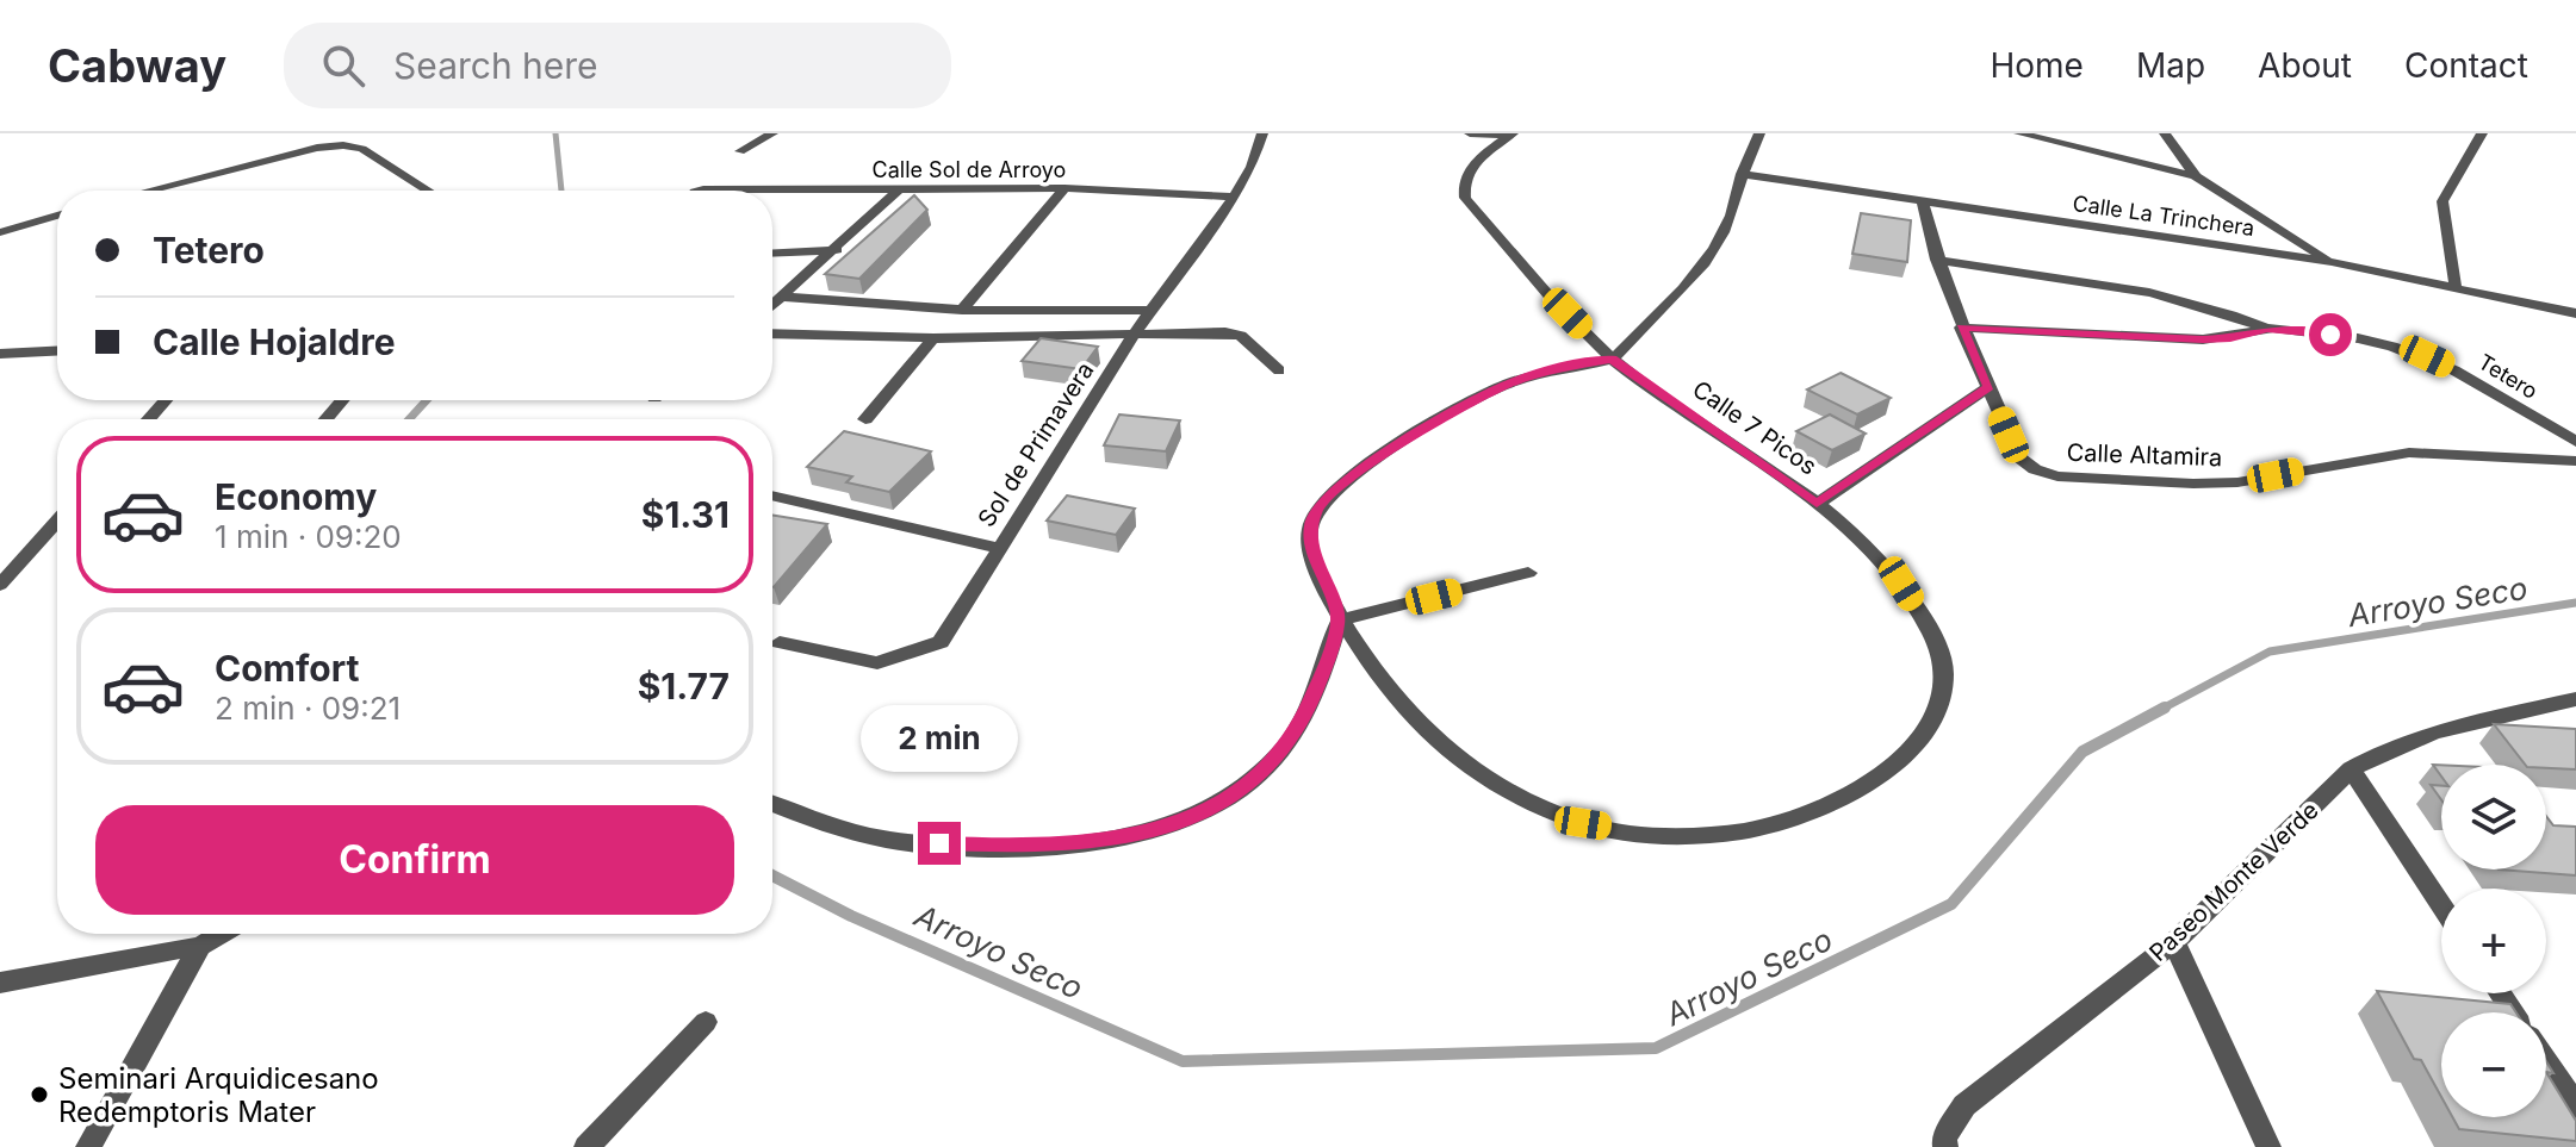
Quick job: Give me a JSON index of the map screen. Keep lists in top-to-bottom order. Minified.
{"streets":{"street":["Calle Sol de Arroyo","Calle La Trinchera","Tetero","Calle 7 Picos","Sol de Primavera","Calle Altamira","Paseo Monte Verde"]},"crossings":[["Calle Sol de Arroyo","Sol de Primavera"],["Calle La Trinchera","Calle Altamira"],["Tetero","Calle Altamira"]],"water":["Arroyo Seco"],"places":["Seminari Arquidicesano Redemptoris Mater"],"page":{"header":"Cabway","search":"Search here","nav":["Home","Map","About","Contact"],"banner":["Tetero","Calle Hojaldre"],"list":[{"name":"Economy","note":"1 min · 09:20","value":"$1.31"},{"name":"Comfort","note":"2 min · 09:21","value":"$1.77"}],"bubble":"2 min","map_buttons":["+","−"],"buttons":"Confirm"}}
